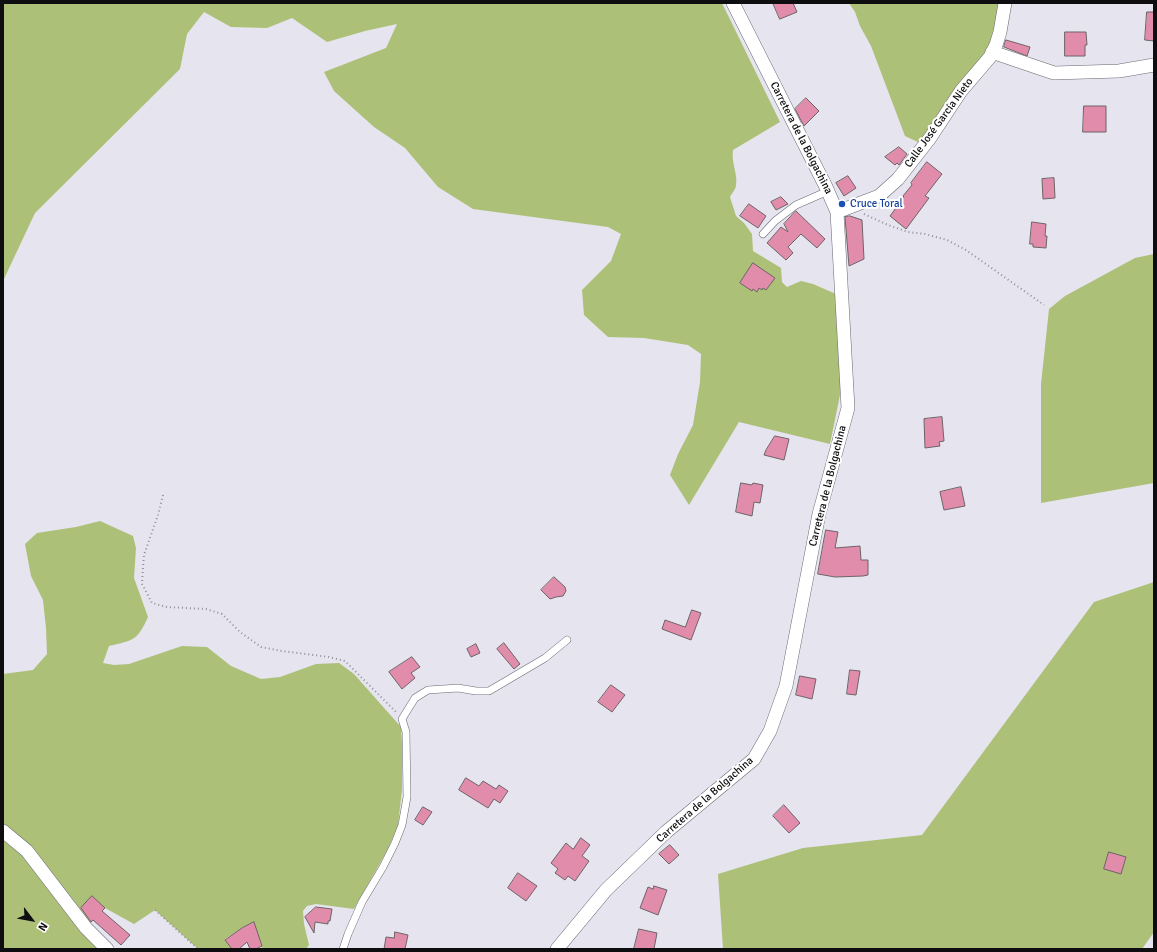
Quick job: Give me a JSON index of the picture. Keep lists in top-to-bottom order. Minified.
{"streets":{"street":["Calle José García Nieto","Carretera de la Bolgachina"]},"crossings":[["Calle José García Nieto","Carretera de la Bolgachina"]],"places":["Cruce Toral"],"north":"bottom right"}
